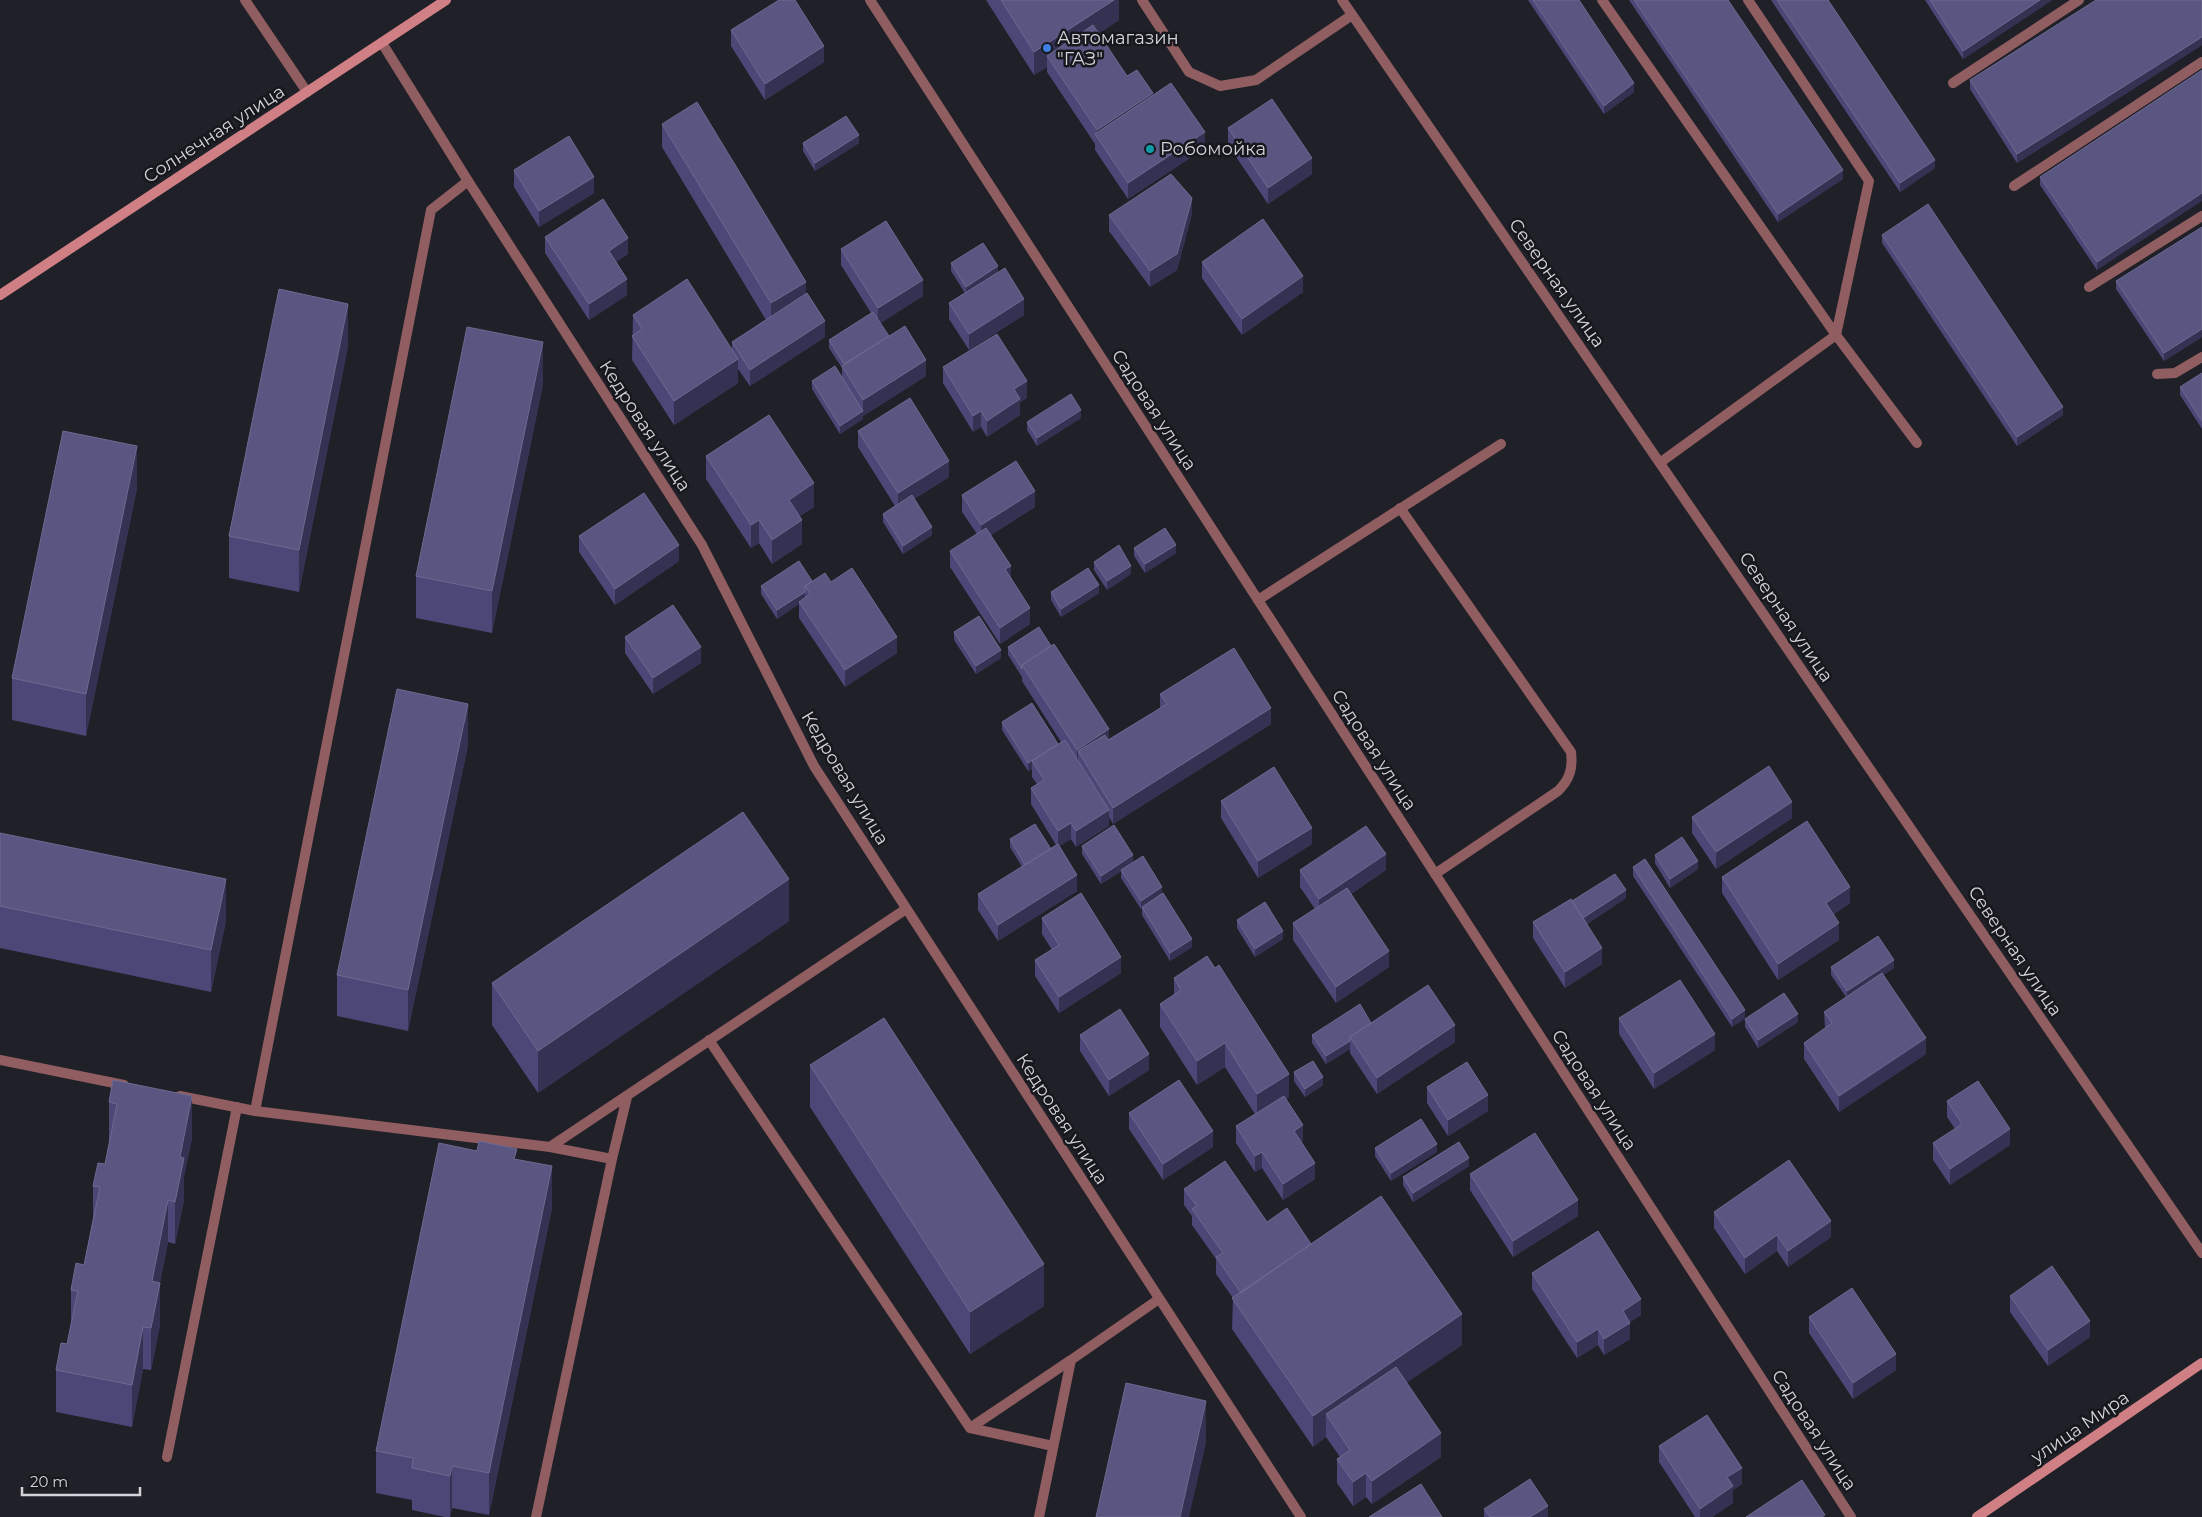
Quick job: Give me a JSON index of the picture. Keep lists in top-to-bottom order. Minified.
{"streets":{"street":["Солнечная улица","Северная улица","Садовая улица","Кедровая улица","улица Мира"]},"crossings":[["Солнечная улица","Кедровая улица"]],"places":["Автомагазин \"ГАЗ\"","Робомойка"],"scale_bar":"20 m"}
